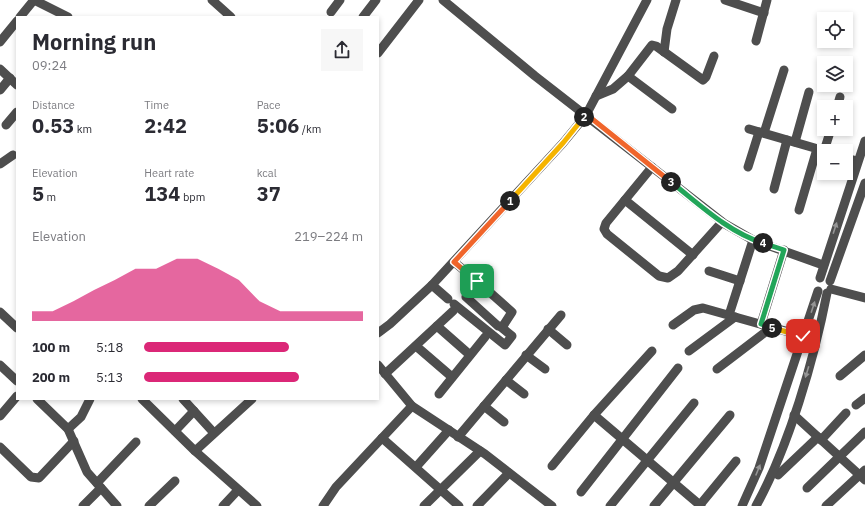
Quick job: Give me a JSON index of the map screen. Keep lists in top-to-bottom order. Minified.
{"page":{"map_buttons":["+","−"],"heading":["Morning run","09:24"],"stats":[["Distance","0.53 km"],["Time","2:42"],["Pace","5:06 /km"],["Elevation","5 m"],["Heart rate","134 bpm"],["kcal","37"]],"pins":["2","3","1","4","5"],"chart":["Elevation","219–224 m"],"list":[{"name":"100 m","note":"5:18"},{"name":"200 m","note":"5:13"}]}}
